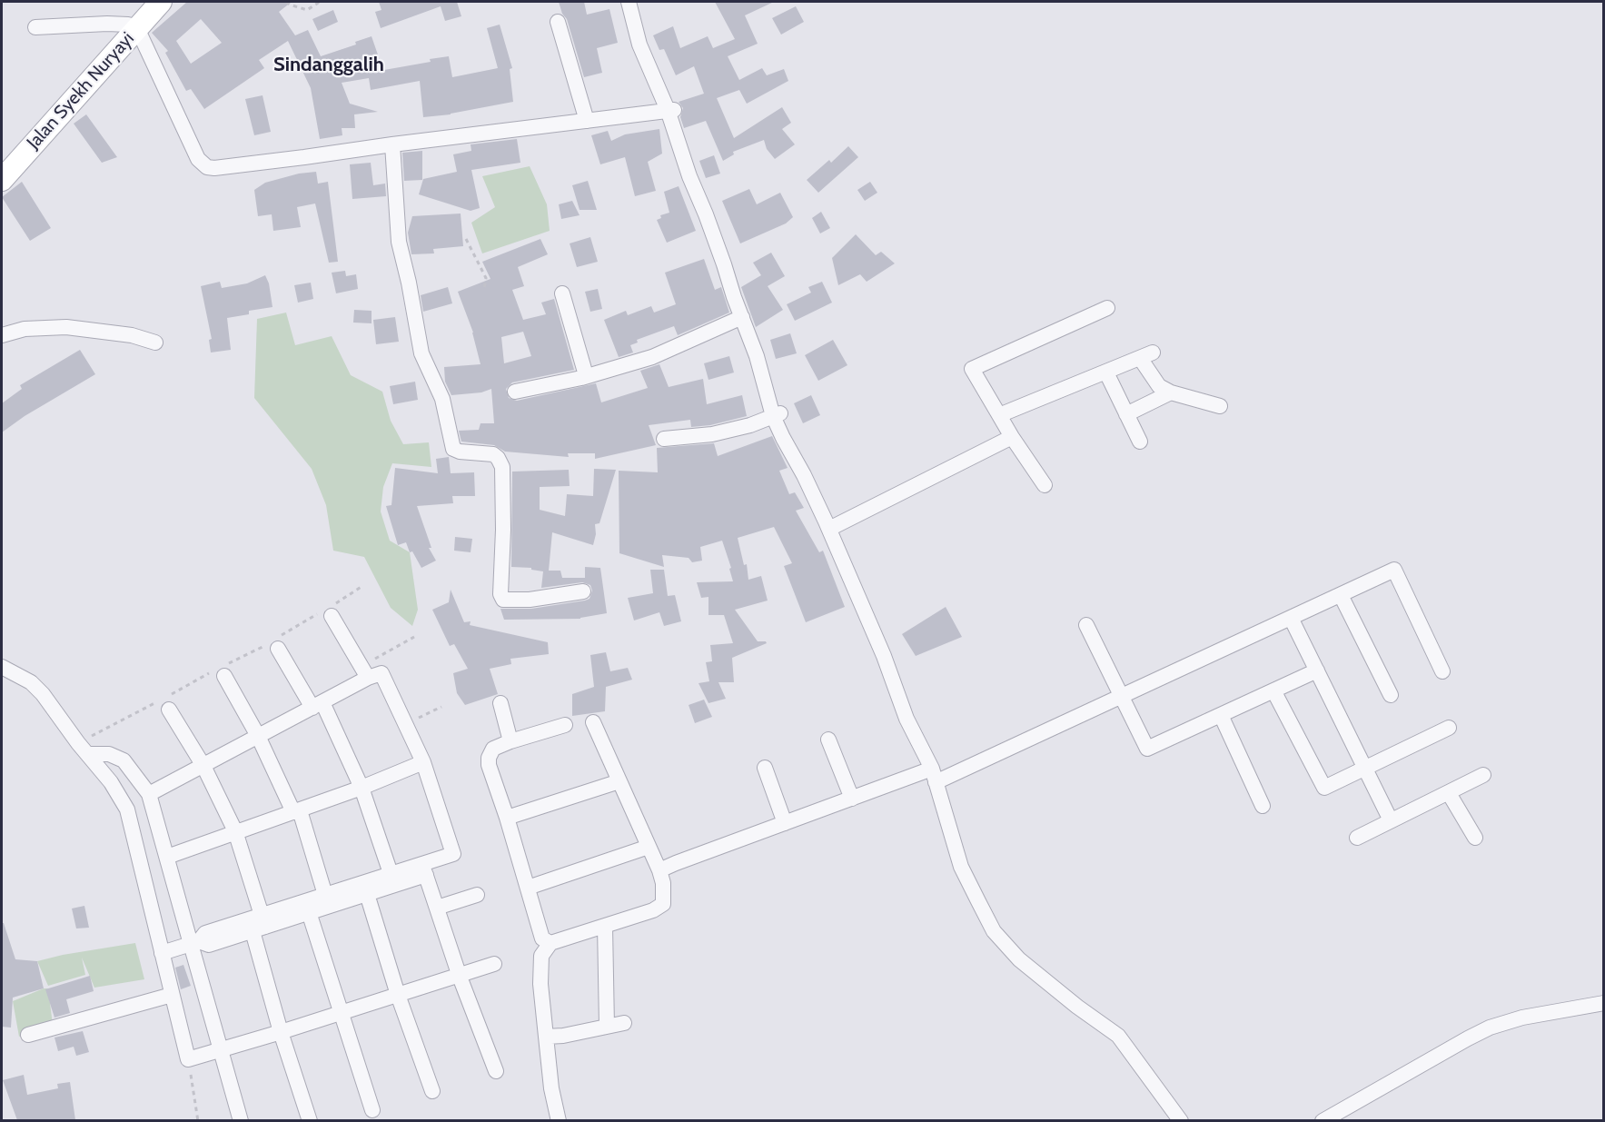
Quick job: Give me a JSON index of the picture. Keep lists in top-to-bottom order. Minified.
{"streets":{"main road":["Jalan Syekh Nuryayi"]},"districts":["Sindanggalih"]}
